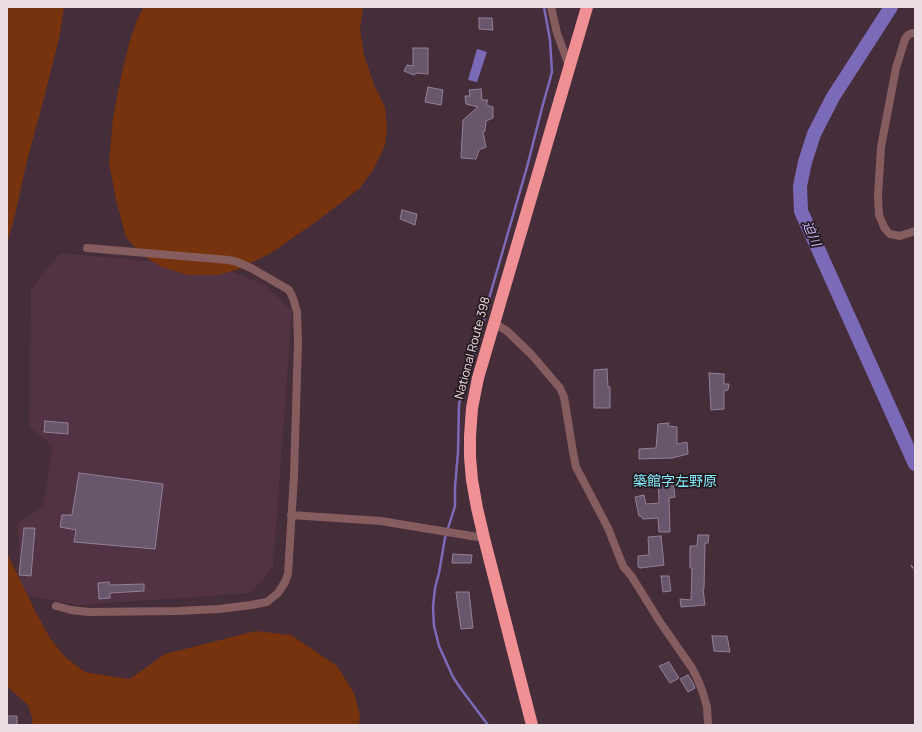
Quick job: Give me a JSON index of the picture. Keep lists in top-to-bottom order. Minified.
{"streets":{"highway":["National Route 398"]},"districts":["築館字左野原"],"water":["迫川"]}
